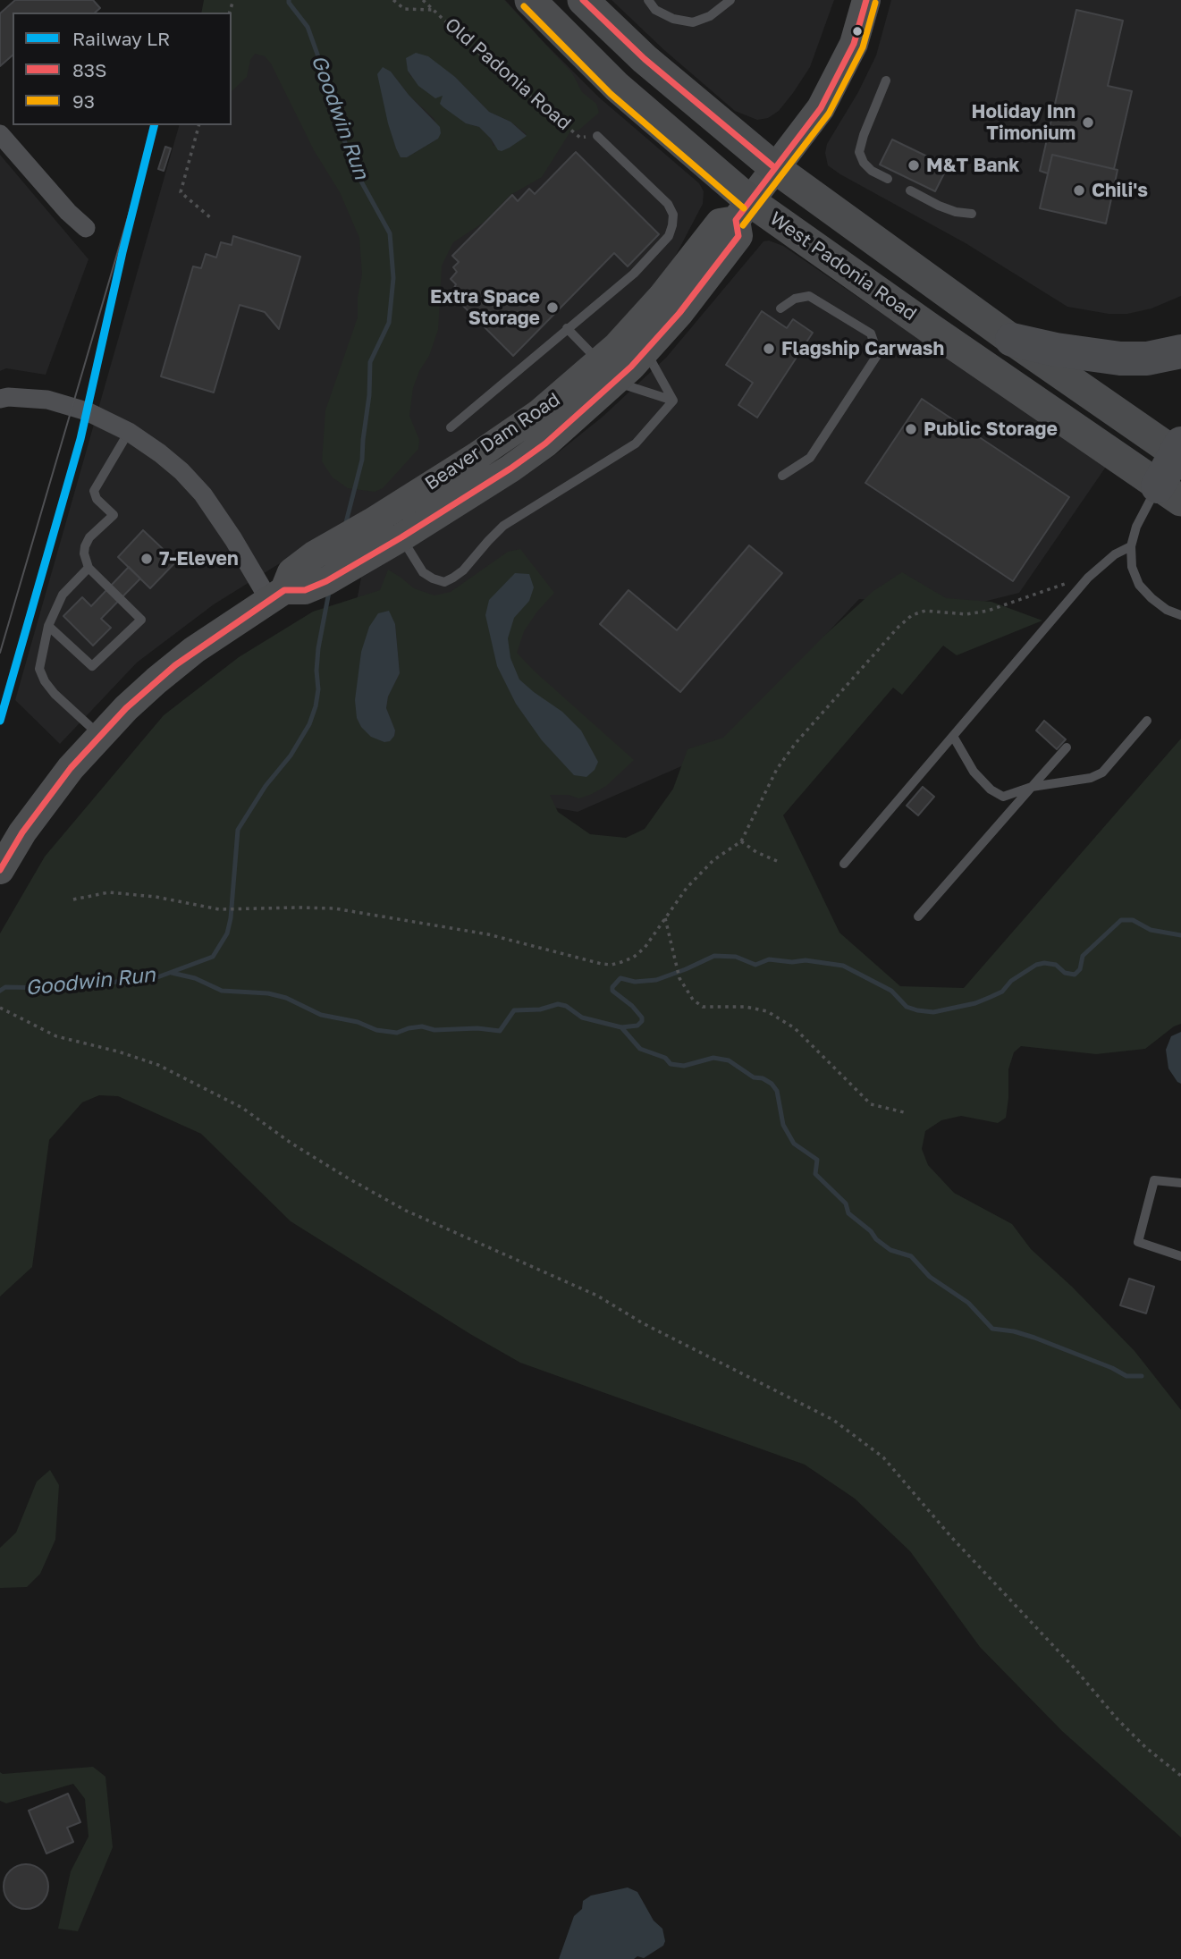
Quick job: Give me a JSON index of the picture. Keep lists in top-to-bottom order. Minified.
{"streets":{"main road":["West Padonia Road","Beaver Dam Road"],"path":["Old Padonia Road"]},"crossings":[["West Padonia Road","Beaver Dam Road"]],"water":["Goodwin Run"],"places":["Holiday Inn Timonium","M&T Bank","Chili's","Extra Space Storage","Flagship Carwash","Public Storage","7-Eleven"],"lines":["transit line 83S","transit line 93","rail line LR"],"legend":["Railway LR","83S","93"]}
